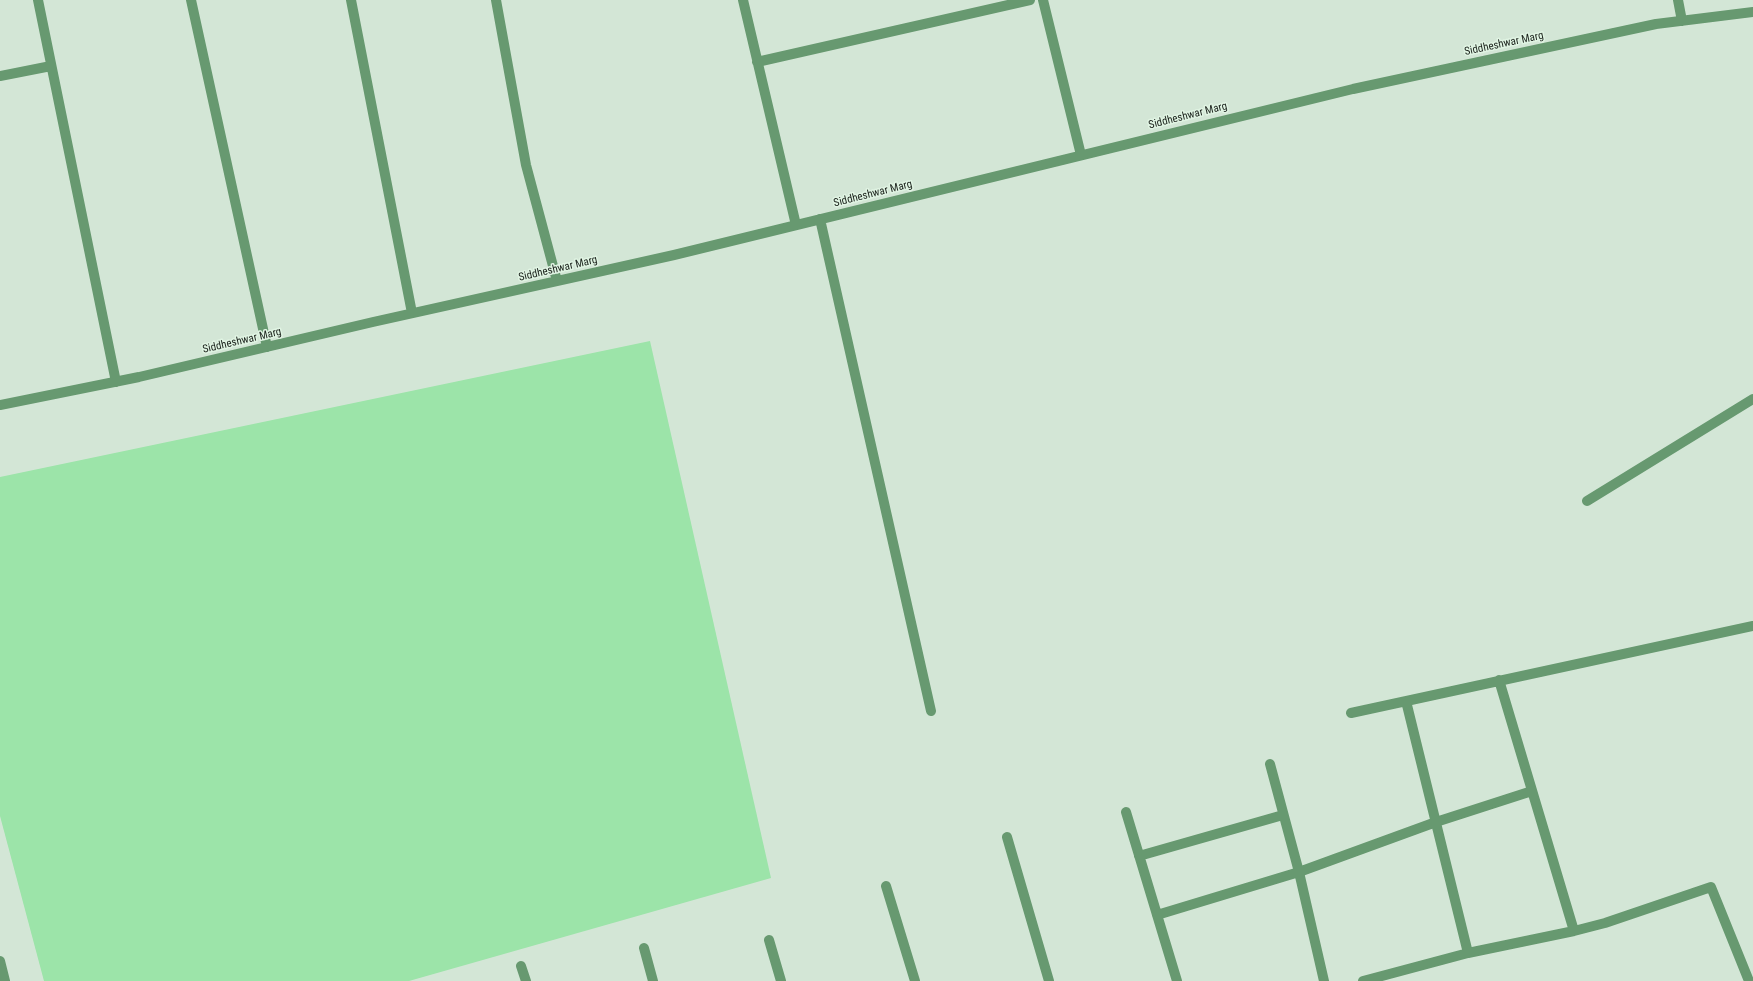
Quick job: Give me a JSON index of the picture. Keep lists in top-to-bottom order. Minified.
{"streets":{"street":["Siddheshwar Marg"]}}
